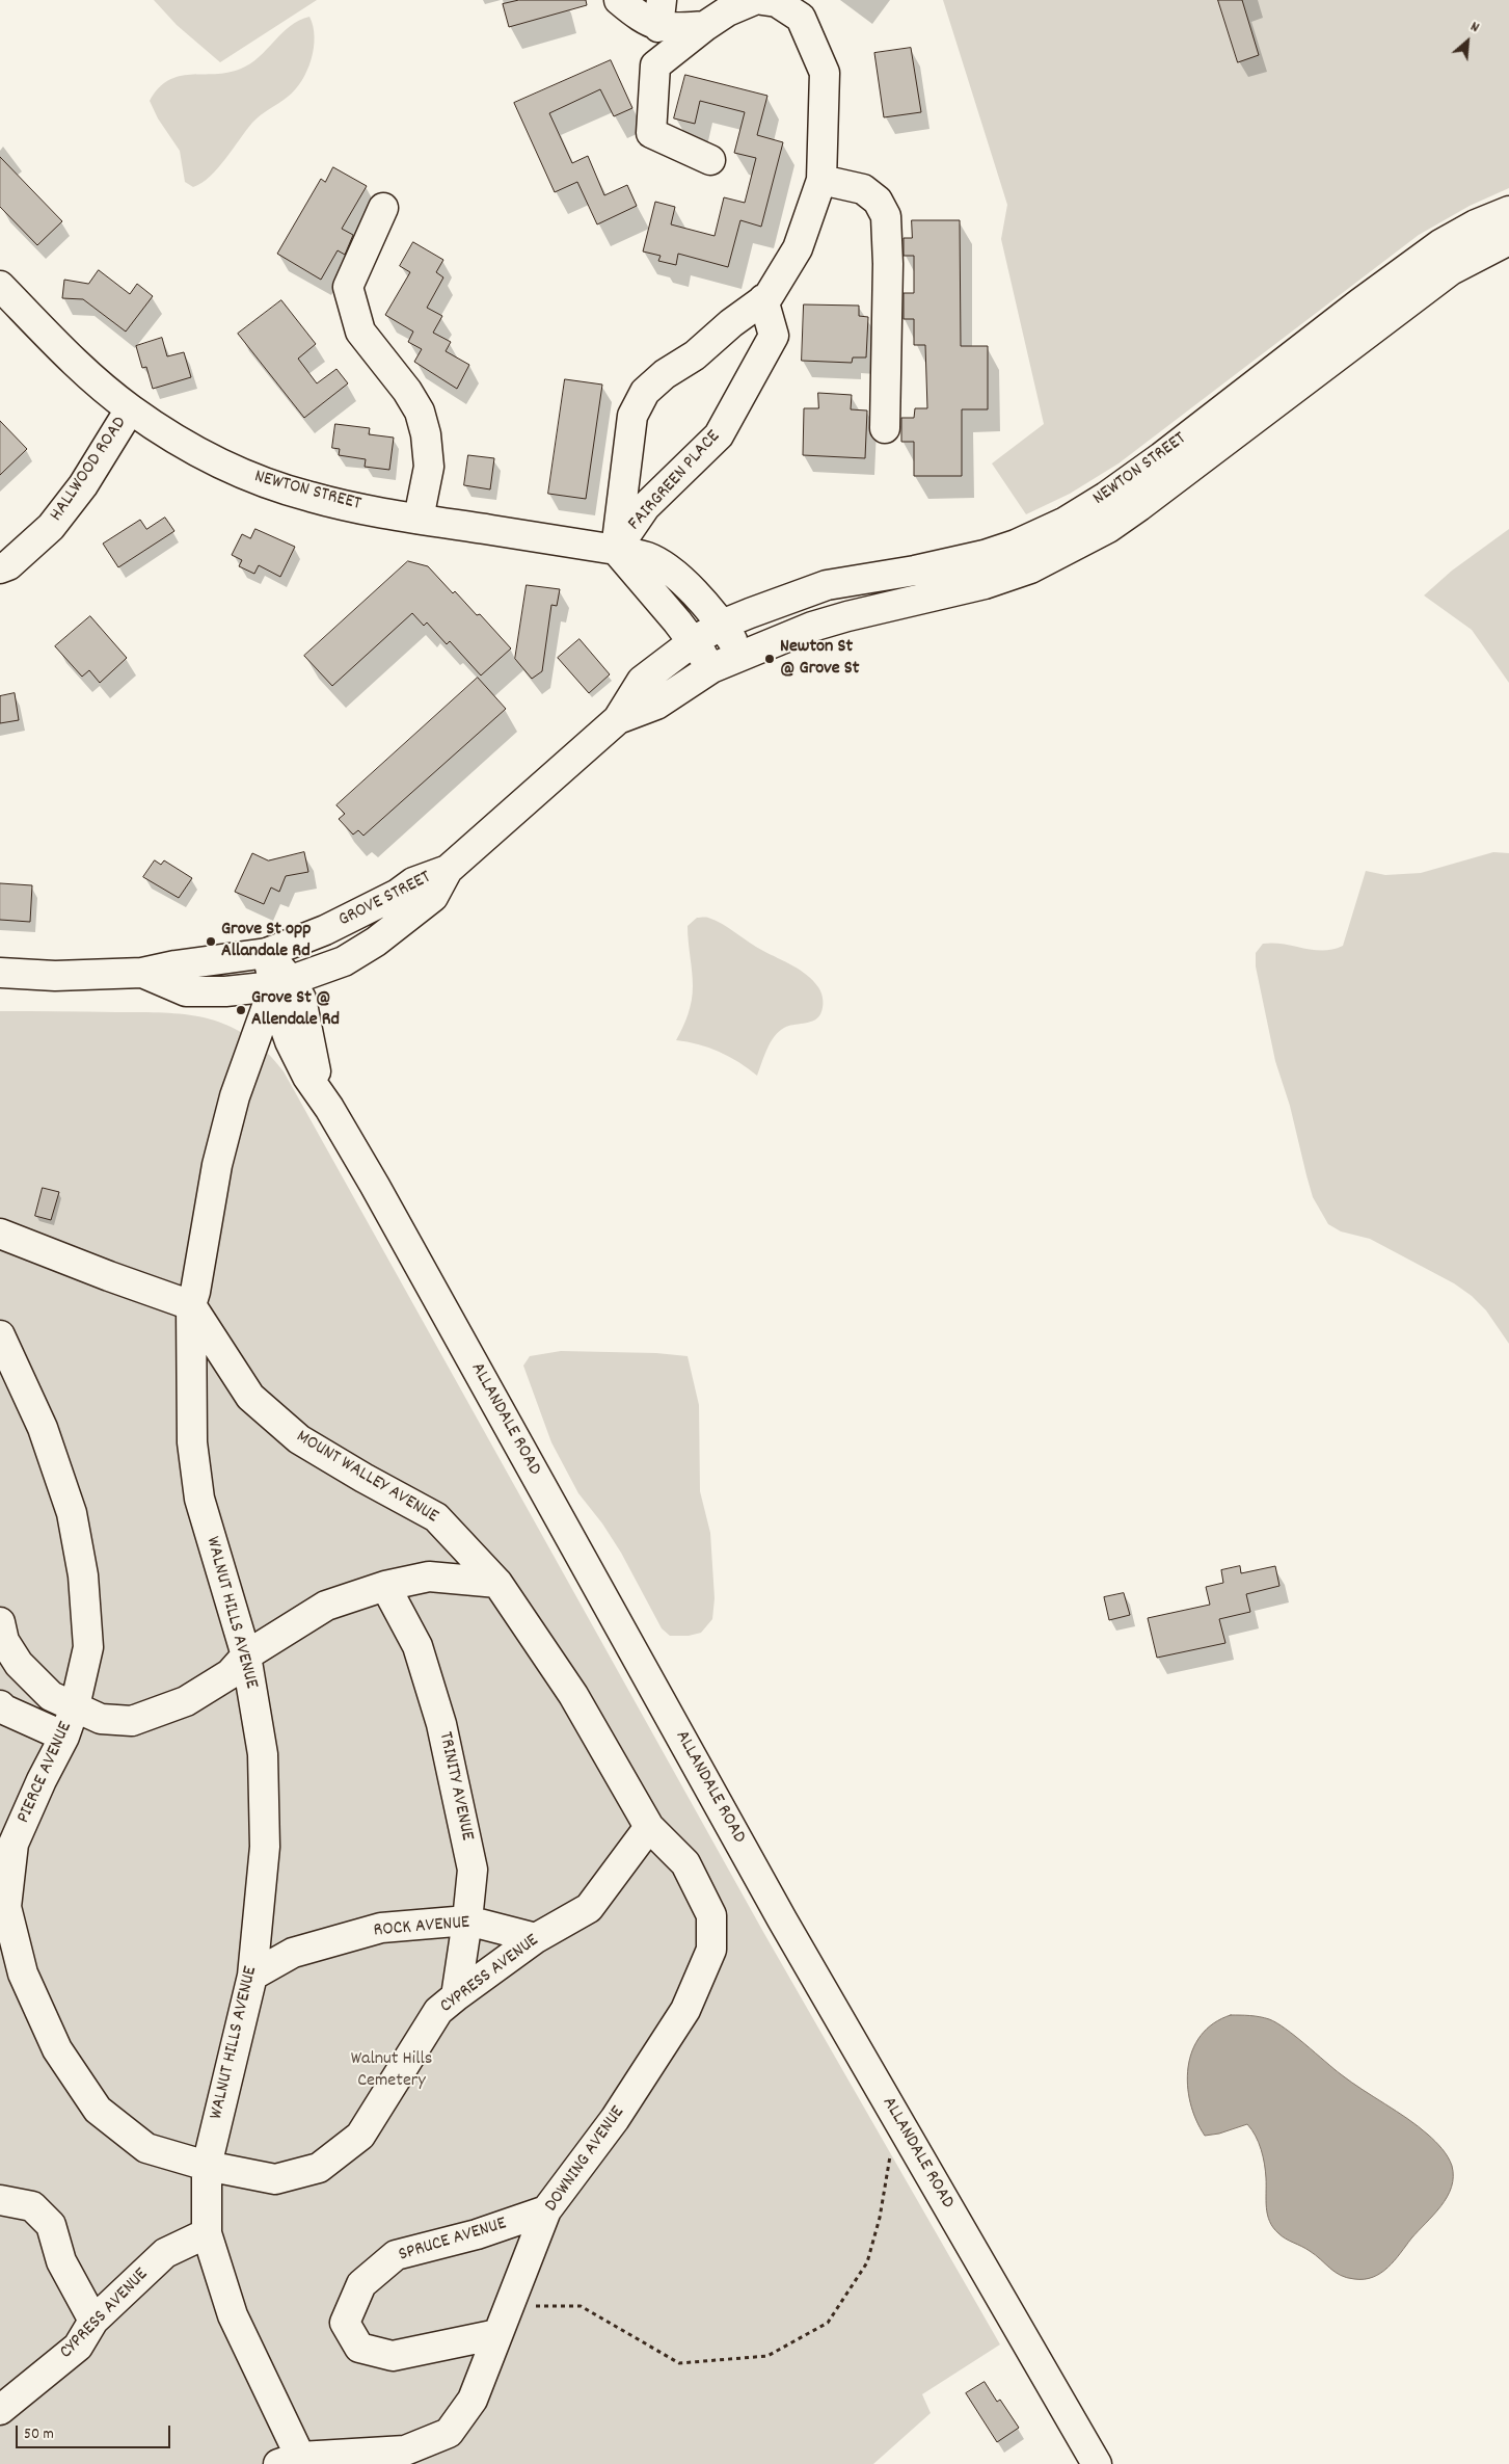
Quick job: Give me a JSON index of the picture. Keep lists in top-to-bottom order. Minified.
{"streets":{"main road":["HALLWOOD ROAD","NEWTON STREET","FAIRGREEN PLACE","GROVE STREET","ALLANDALE ROAD","MOUNT WALLEY AVENUE","WALNUT HILLS AVENUE","PIERCE AVENUE","TRINITY AVENUE","ROCK AVENUE","CYPRESS AVENUE","DOWNING AVENUE","SPRUCE AVENUE"]},"crossings":[["HALLWOOD ROAD","NEWTON STREET"],["NEWTON STREET","FAIRGREEN PLACE"],["NEWTON STREET","GROVE STREET"],["GROVE STREET","ALLANDALE ROAD"],["MOUNT WALLEY AVENUE","WALNUT HILLS AVENUE"],["MOUNT WALLEY AVENUE","CYPRESS AVENUE"],["MOUNT WALLEY AVENUE","DOWNING AVENUE"],["WALNUT HILLS AVENUE","PIERCE AVENUE"],["WALNUT HILLS AVENUE","ROCK AVENUE"],["WALNUT HILLS AVENUE","CYPRESS AVENUE"],["PIERCE AVENUE","CYPRESS AVENUE"],["TRINITY AVENUE","ROCK AVENUE"],["TRINITY AVENUE","CYPRESS AVENUE"],["ROCK AVENUE","CYPRESS AVENUE"],["CYPRESS AVENUE","DOWNING AVENUE"],["DOWNING AVENUE","SPRUCE AVENUE"]],"parks":["Walnut Hills Cemetery"],"places":["Newton St @ Grove St","Grove St opp Allandale Rd","Grove St @ Allendale Rd"],"scale_bar":"50 m","north":"top right"}
